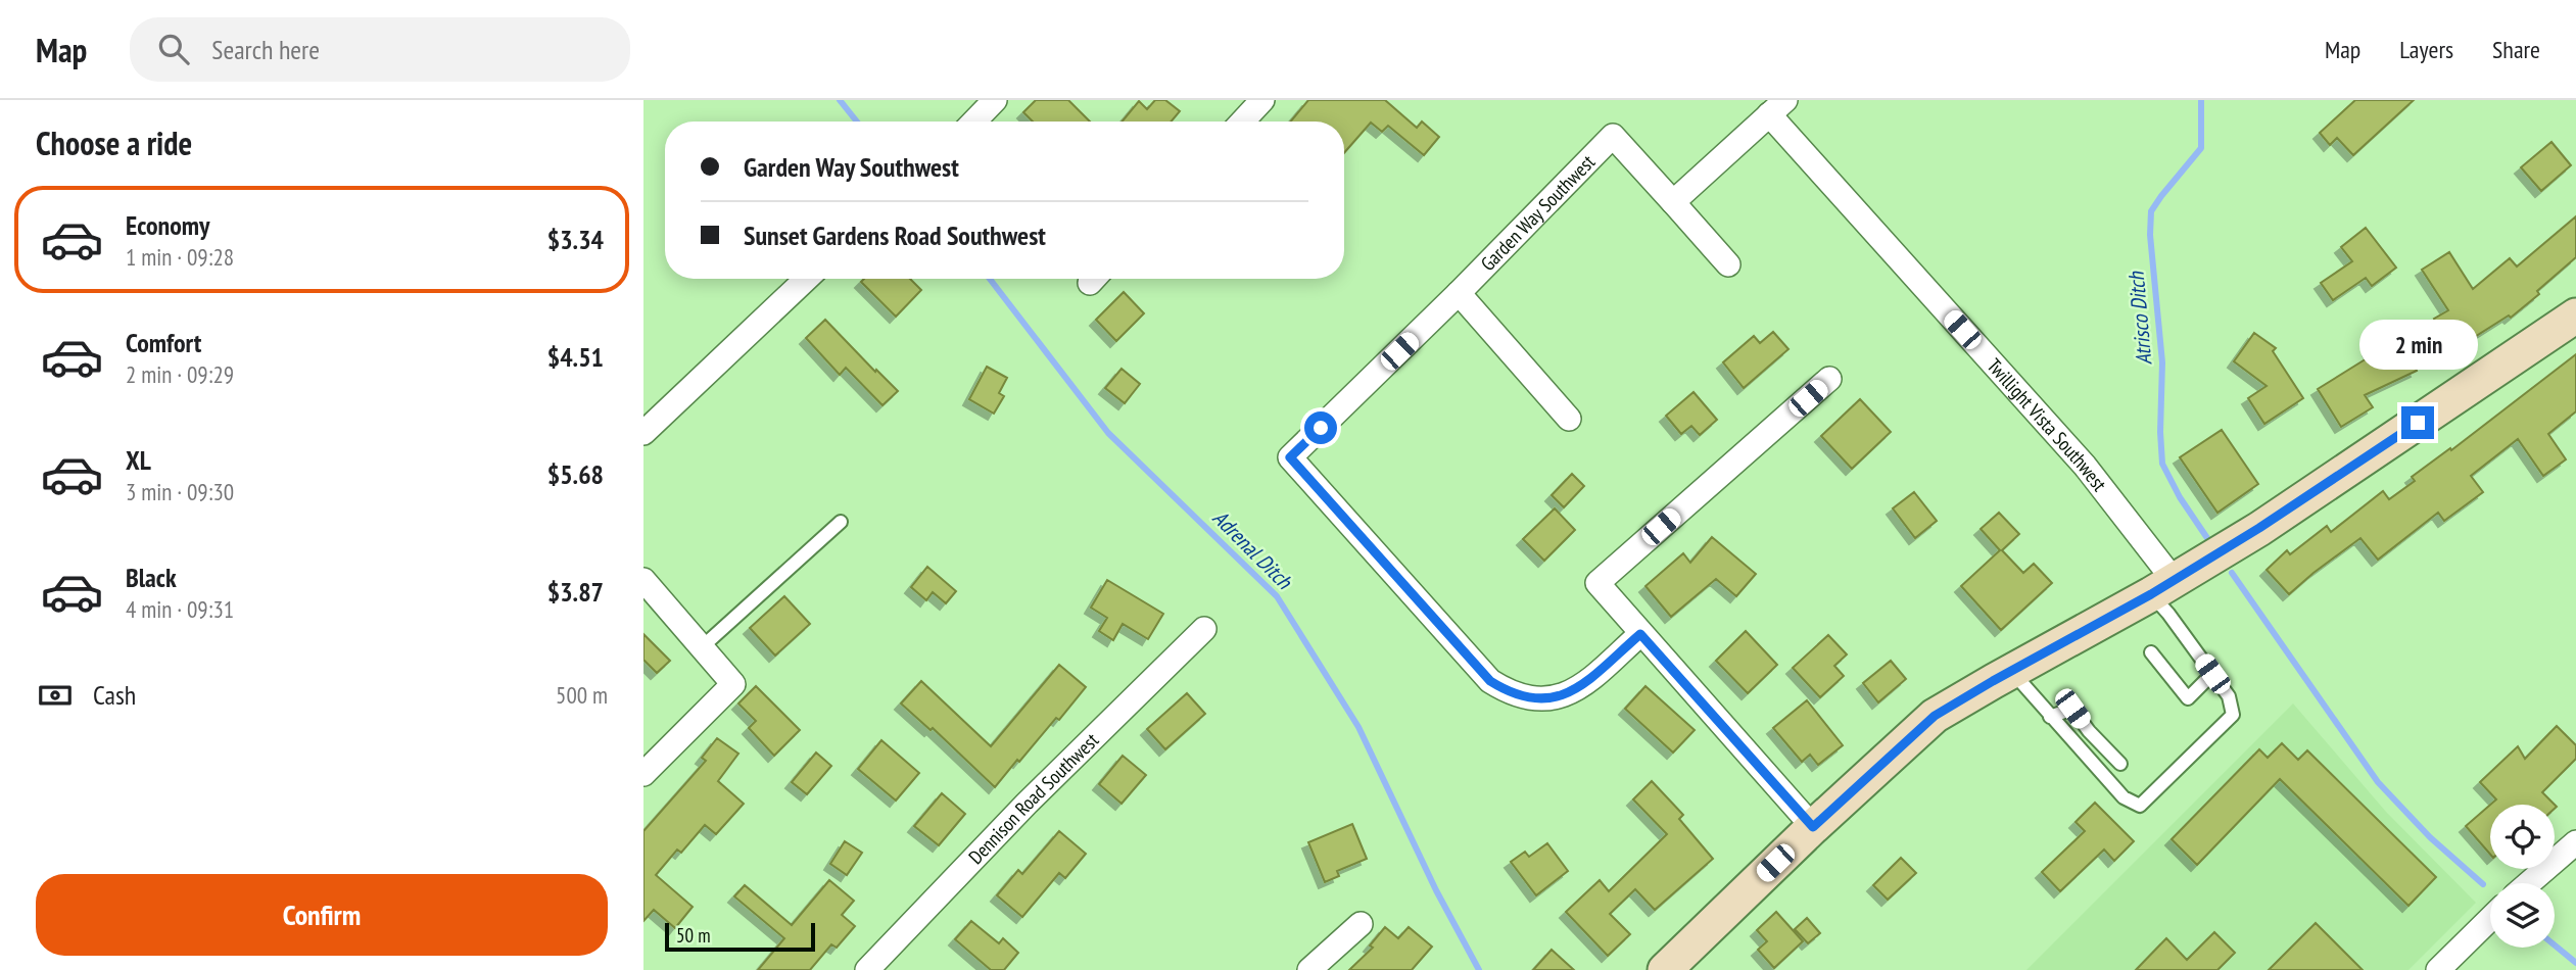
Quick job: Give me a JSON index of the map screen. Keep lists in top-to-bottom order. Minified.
{"streets":{"street":["Garden Way Southwest","Twillight Vista Southwest","Dennison Road Southwest"]},"water":["Atrisco Ditch","Adrenal Ditch"],"scale_bar":"50 m","page":{"header":"Map","search":"Search here","nav":["Map","Layers","Share"],"heading":"Choose a ride","banner":["Garden Way Southwest","Sunset Gardens Road Southwest"],"list":[{"name":"Economy","note":"1 min · 09:28","value":"$3.34"},{"name":"Comfort","note":"2 min · 09:29","value":"$4.51"},{"name":"XL","note":"3 min · 09:30","value":"$5.68"},{"name":"Black","note":"4 min · 09:31","value":"$3.87"}],"bubble":"2 min","pay":["Cash","500 m"],"buttons":"Confirm","scale":"50 m"}}
